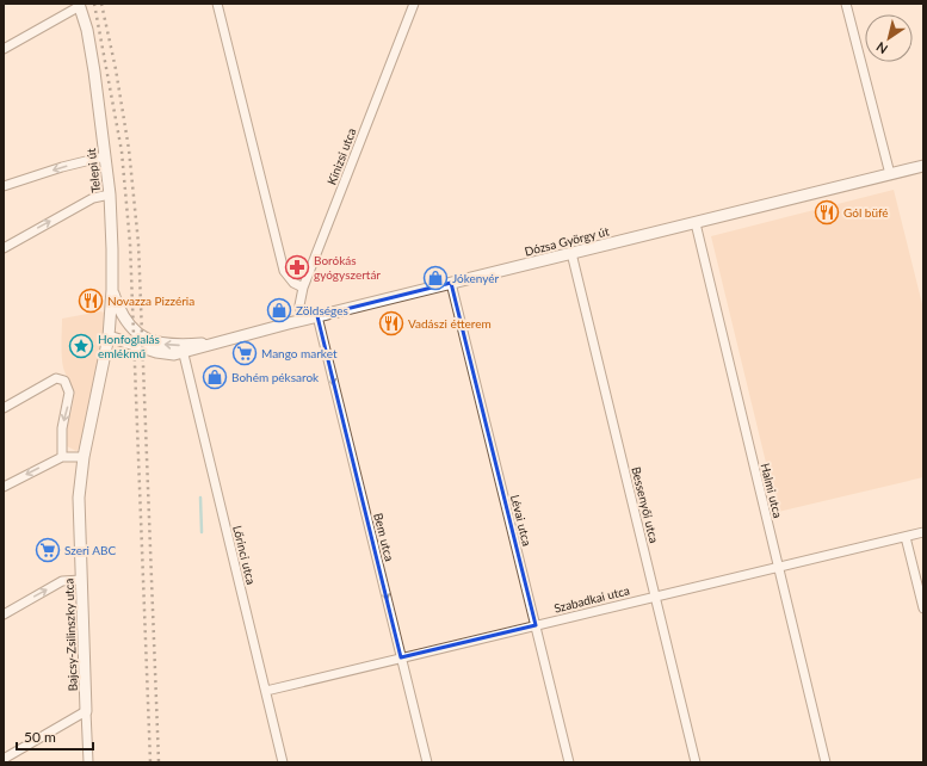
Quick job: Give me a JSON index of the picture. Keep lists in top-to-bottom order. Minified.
{"streets":{"main road":["Telepi út","Dózsa György út","Bajcsy-Zsilinszky utca"],"street":["Kinizsi utca","Halmi utca","Bessenyői utca","Lévai utca","Bem utca","Lőrinci utca","Szabadkai utca"]},"crossings":[["Kinizsi utca","Dózsa György út"],["Telepi út","Dózsa György út"],["Telepi út","Bajcsy-Zsilinszky utca"],["Dózsa György út","Halmi utca"],["Dózsa György út","Bessenyői utca"],["Dózsa György út","Lévai utca"],["Dózsa György út","Bem utca"],["Dózsa György út","Lőrinci utca"],["Dózsa György út","Bajcsy-Zsilinszky utca"],["Halmi utca","Szabadkai utca"],["Bessenyői utca","Szabadkai utca"],["Lévai utca","Szabadkai utca"],["Bem utca","Szabadkai utca"],["Lőrinci utca","Szabadkai utca"]],"one_way":["Bem utca"],"places":{"restaurant":["Gól büfé","Novazza Pizzéria","Vadászi étterem"],"pharmacy":["Borókás gyógyszertár"],"shop":["Jókenyér","Zöldséges","Bohém péksarok"],"place":["Honfoglalás emlékmű"],"supermarket":["Mango market","Szeri ABC"]},"scale_bar":"50 m","north":"bottom left"}
